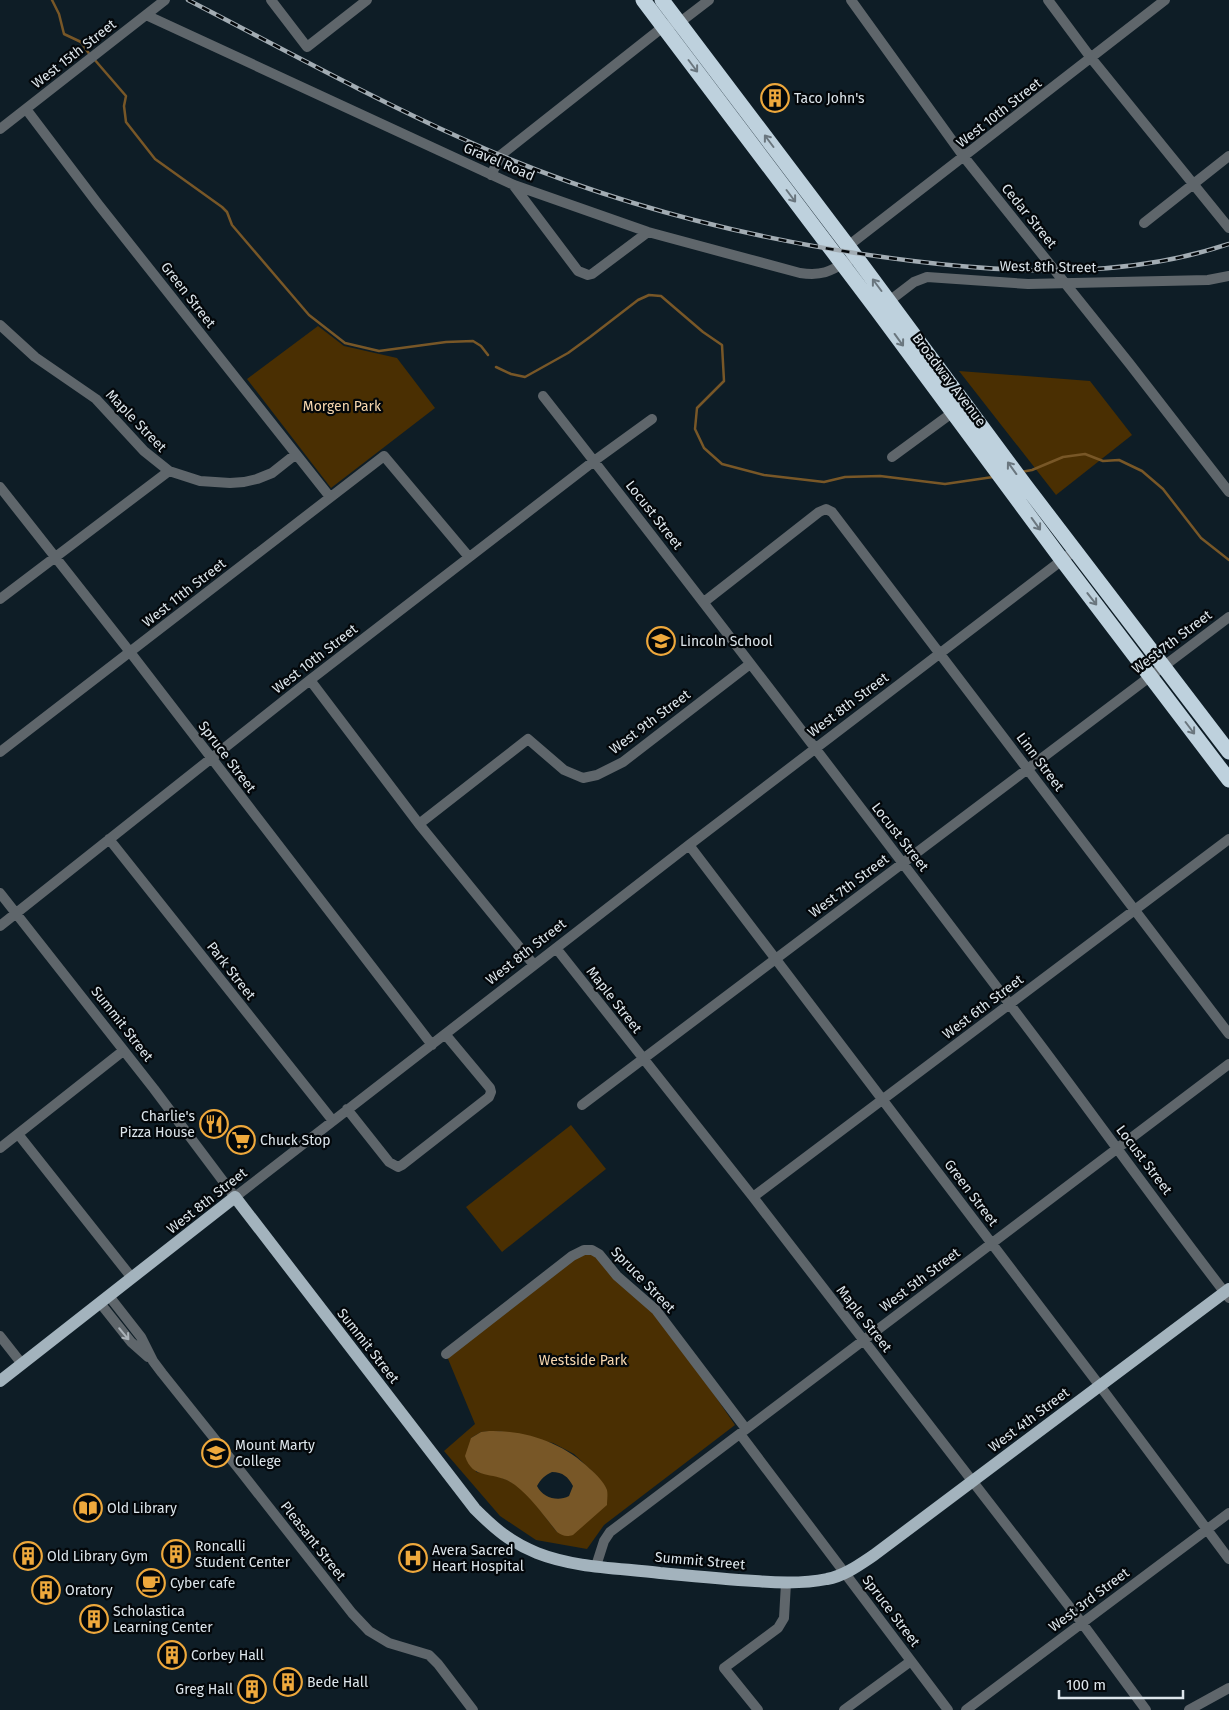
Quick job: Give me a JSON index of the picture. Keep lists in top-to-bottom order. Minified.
{"streets":{"highway":["Broadway Avenue"],"main road":["West 8th Street","Summit Street","West 4th Street"],"street":["West 15th Street","West 10th Street","Gravel Road","Cedar Street","Green Street","Maple Street","Locust Street","West 11th Street","West 7th Street","West 9th Street","Spruce Street","Linn Street","Park Street","West 6th Street","West 5th Street","Pleasant Street","West 3rd Street"]},"crossings":[["West 15th Street","Gravel Road"],["West 15th Street","Green Street"],["West 10th Street","Gravel Road"],["West 10th Street","Cedar Street"],["West 10th Street","Broadway Avenue"],["West 10th Street","Locust Street"],["West 10th Street","West 11th Street"],["West 10th Street","Spruce Street"],["West 10th Street","Park Street"],["West 10th Street","Summit Street"],["Gravel Road","Broadway Avenue"],["Cedar Street","West 8th Street"],["West 8th Street","Green Street"],["West 8th Street","Broadway Avenue"],["West 8th Street","Maple Street"],["West 8th Street","Locust Street"],["West 8th Street","Spruce Street"],["West 8th Street","Linn Street"],["West 8th Street","Park Street"],["West 8th Street","Summit Street"],["West 8th Street","Pleasant Street"],["Green Street","Maple Street"],["Green Street","West 11th Street"],["Green Street","West 7th Street"],["Green Street","West 6th Street"],["Green Street","West 5th Street"],["Green Street","West 4th Street"],["Green Street","West 3rd Street"],["Broadway Avenue","West 7th Street"],["Maple Street","West 7th Street"],["Maple Street","West 6th Street"],["Maple Street","West 5th Street"],["Maple Street","West 4th Street"],["Maple Street","West 3rd Street"],["Locust Street","West 7th Street"],["Locust Street","West 9th Street"],["Locust Street","Linn Street"],["Locust Street","West 6th Street"],["Locust Street","West 5th Street"],["Locust Street","West 4th Street"],["West 11th Street","Spruce Street"],["West 7th Street","Linn Street"],["Spruce Street","Summit Street"],["Spruce Street","West 5th Street"],["Spruce Street","West 4th Street"],["Linn Street","West 6th Street"],["Summit Street","West 5th Street"],["Summit Street","West 4th Street"]],"parks":["Morgen Park","Westside Park"],"places":{"building":["Taco John's","Roncalli Student Center","Old Library Gym","Oratory","Scholastica Learning Center","Corbey Hall","Bede Hall","Greg Hall"],"school or university":["Lincoln School","Mount Marty College"],"restaurant":["Charlie's Pizza House"],"supermarket":["Chuck Stop"],"library":["Old Library"],"hospital":["Avera Sacred Heart Hospital"],"cafe":["Cyber cafe"]},"scale_bar":"100 m"}
